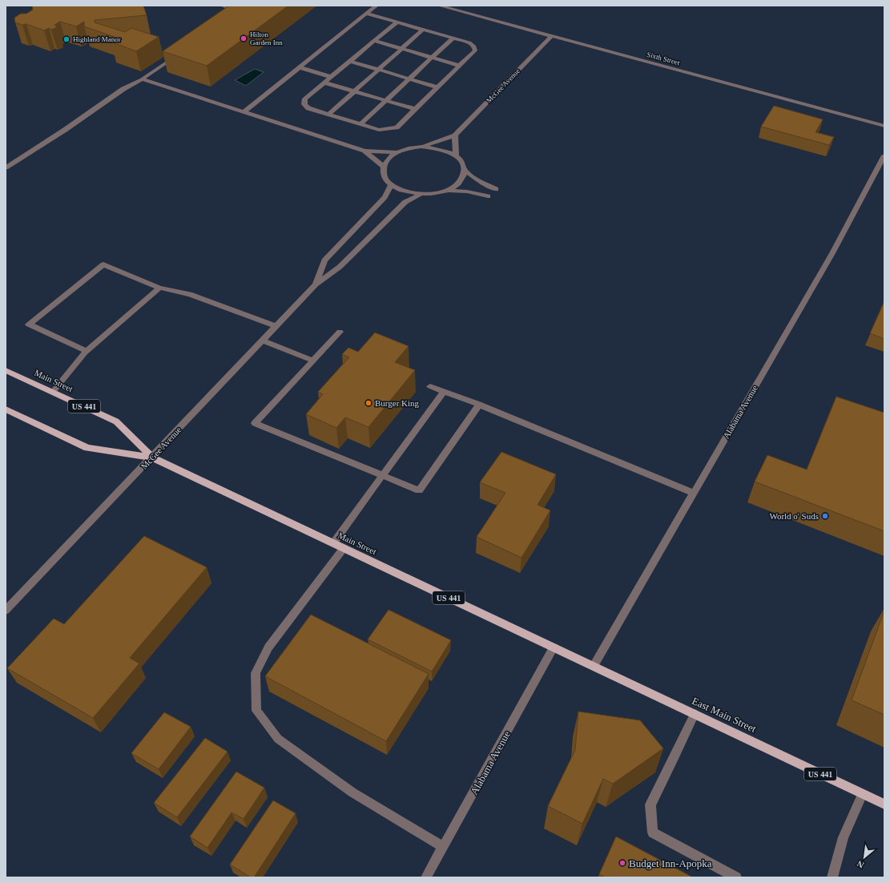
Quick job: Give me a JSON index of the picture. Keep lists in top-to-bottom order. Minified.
{"streets":{"main road":["Main Street","US 441","East Main Street"],"street":["Sixth Street","McGee Avenue","Alabama Avenue"]},"crossings":[["Sixth Street","McGee Avenue"],["McGee Avenue","Main Street"],["Main Street","Alabama Avenue"],["Main Street","East Main Street"],["Alabama Avenue","East Main Street"]],"places":["Hilton Garden Inn","Highland Manor","Burger King","World o' Suds","Budget Inn-Apopka"],"north":"bottom left"}
